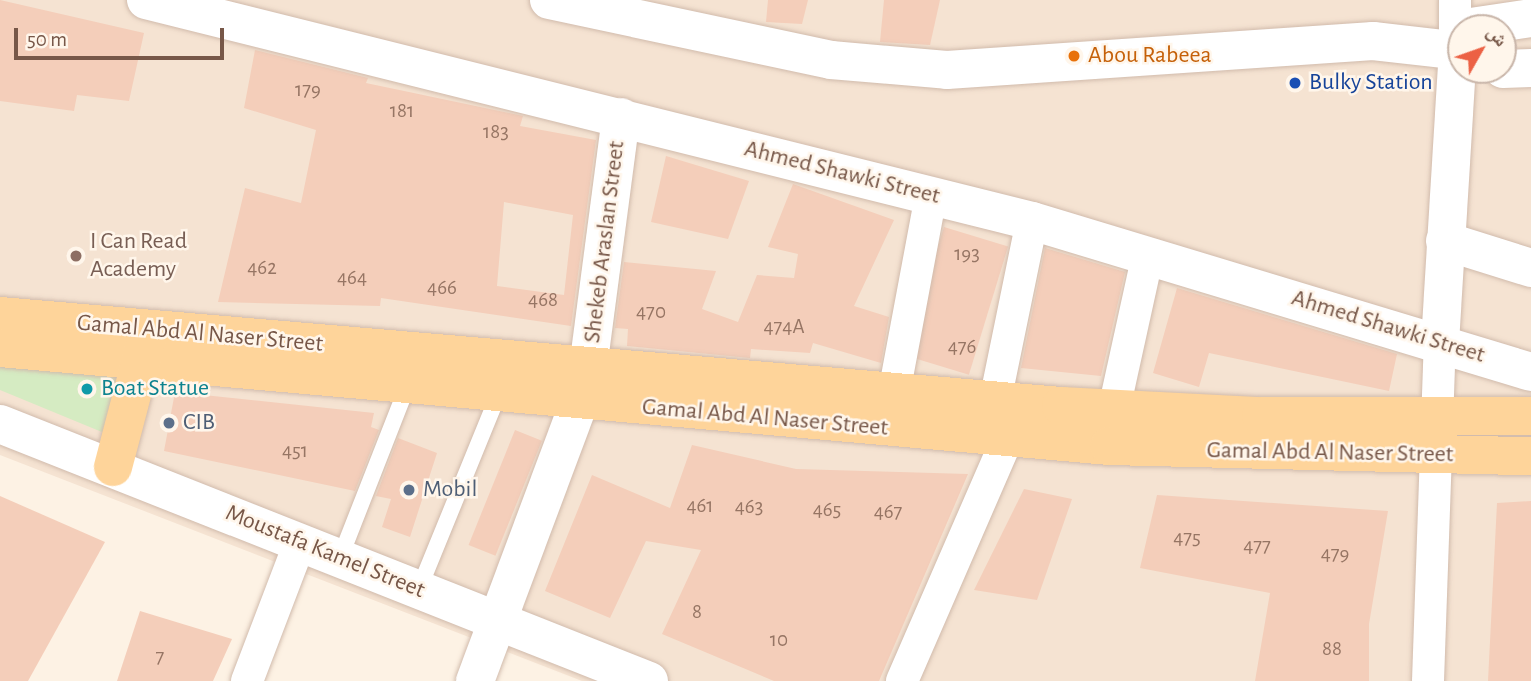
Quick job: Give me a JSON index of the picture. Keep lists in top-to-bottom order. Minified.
{"streets":{"main road":["Gamal Abd Al Naser Street"],"street":["Ahmed Shawki Street","Shekeb Araslan Street","Moustafa Kamel Street"]},"crossings":[["Ahmed Shawki Street","Shekeb Araslan Street"],["Shekeb Araslan Street","Gamal Abd Al Naser Street"],["Shekeb Araslan Street","Moustafa Kamel Street"]],"places":["Abou Rabeea","Bulky Station","I Can Read Academy","Boat Statue","CIB","Mobil"],"house_numbers":["179","181","183","193","462","464","466","468","470","474A","476","451","461","463","465","467","475","477","479","8","10","88","7"],"scale_bar":"50 m","north":"top right"}
